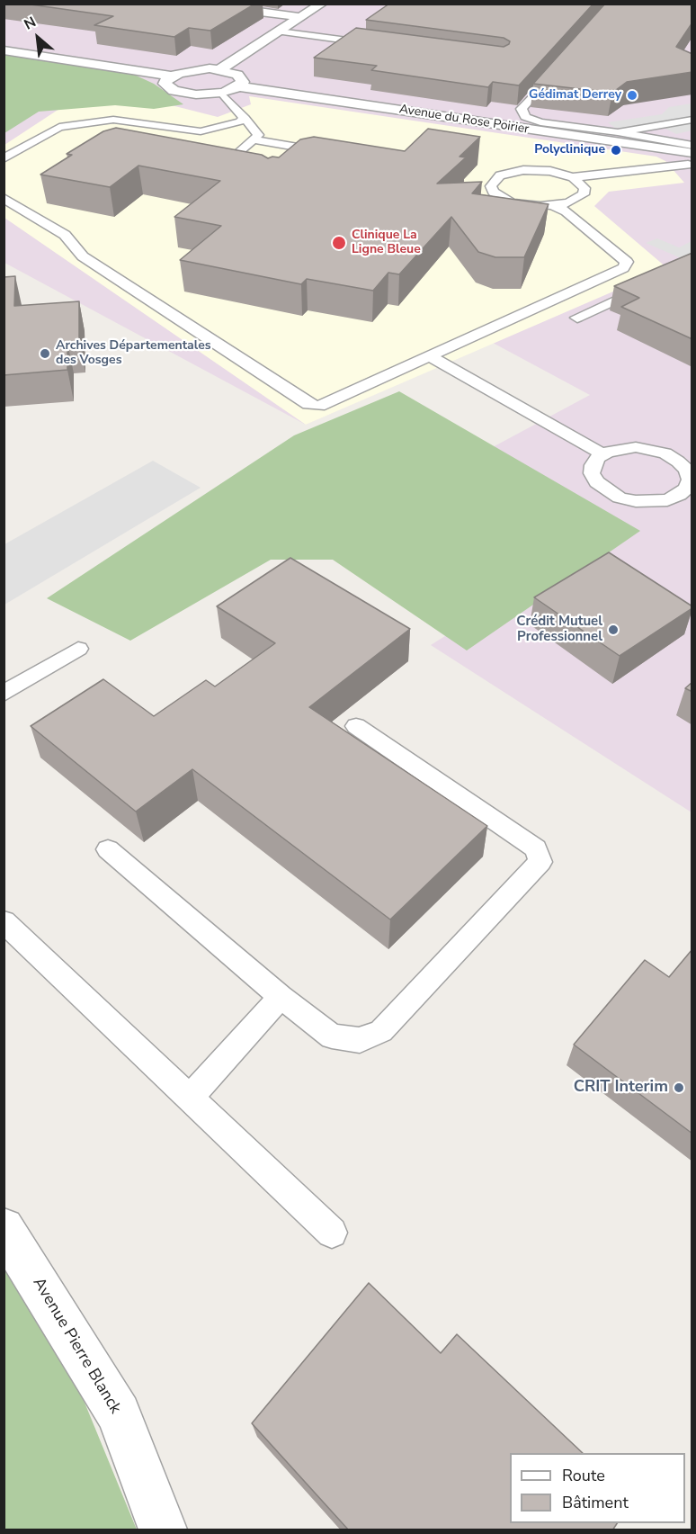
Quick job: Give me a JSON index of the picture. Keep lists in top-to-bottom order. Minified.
{"streets":{"street":["Avenue du Rose Poirier","Avenue Pierre Blanck"]},"places":["Gédimat Derrey","Polyclinique","Clinique La Ligne Bleue","Archives Départementales des Vosges","Crédit Mutuel Professionnel","CRIT Interim"],"legend":["Route","Bâtiment"],"north":"top left"}
